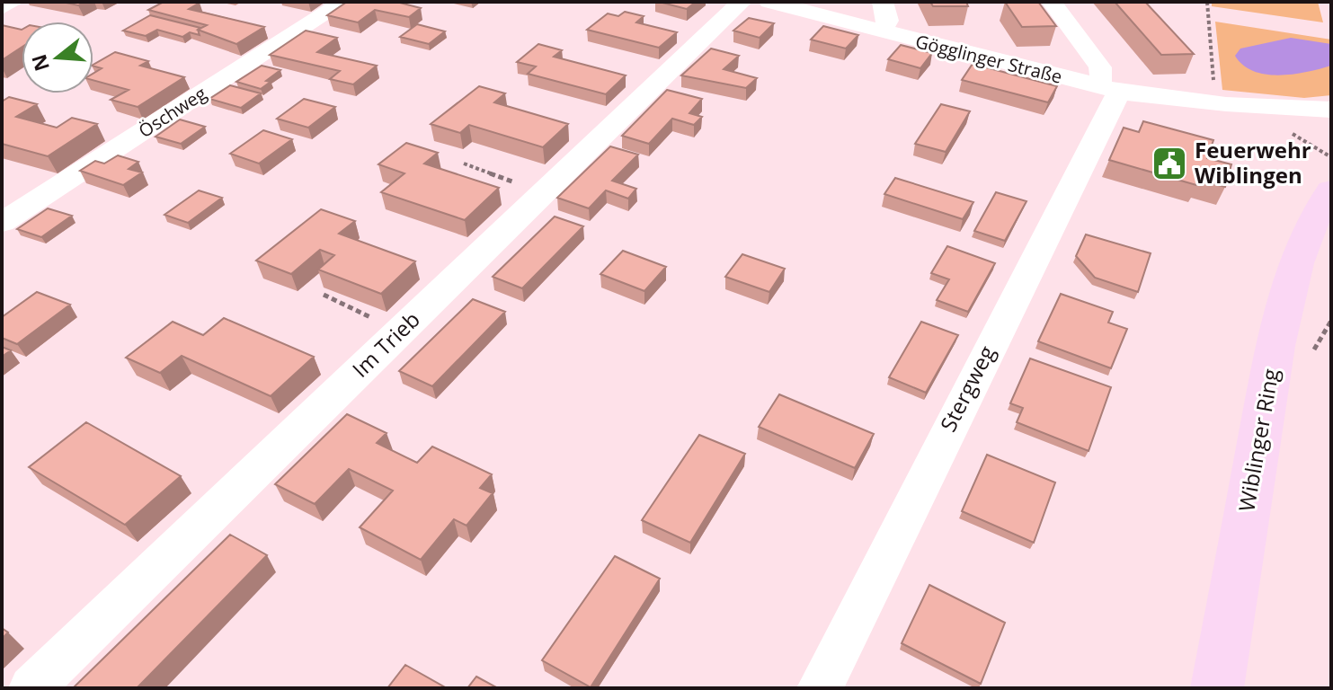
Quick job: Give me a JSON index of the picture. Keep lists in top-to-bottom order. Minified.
{"streets":{"main road":["Wiblinger Ring"],"street":["Gögglinger Straße","Öschweg","Im Trieb","Stergweg"]},"crossings":[["Gögglinger Straße","Stergweg"]],"places":{"public building":["Feuerwehr Wiblingen"]},"north":"left"}
